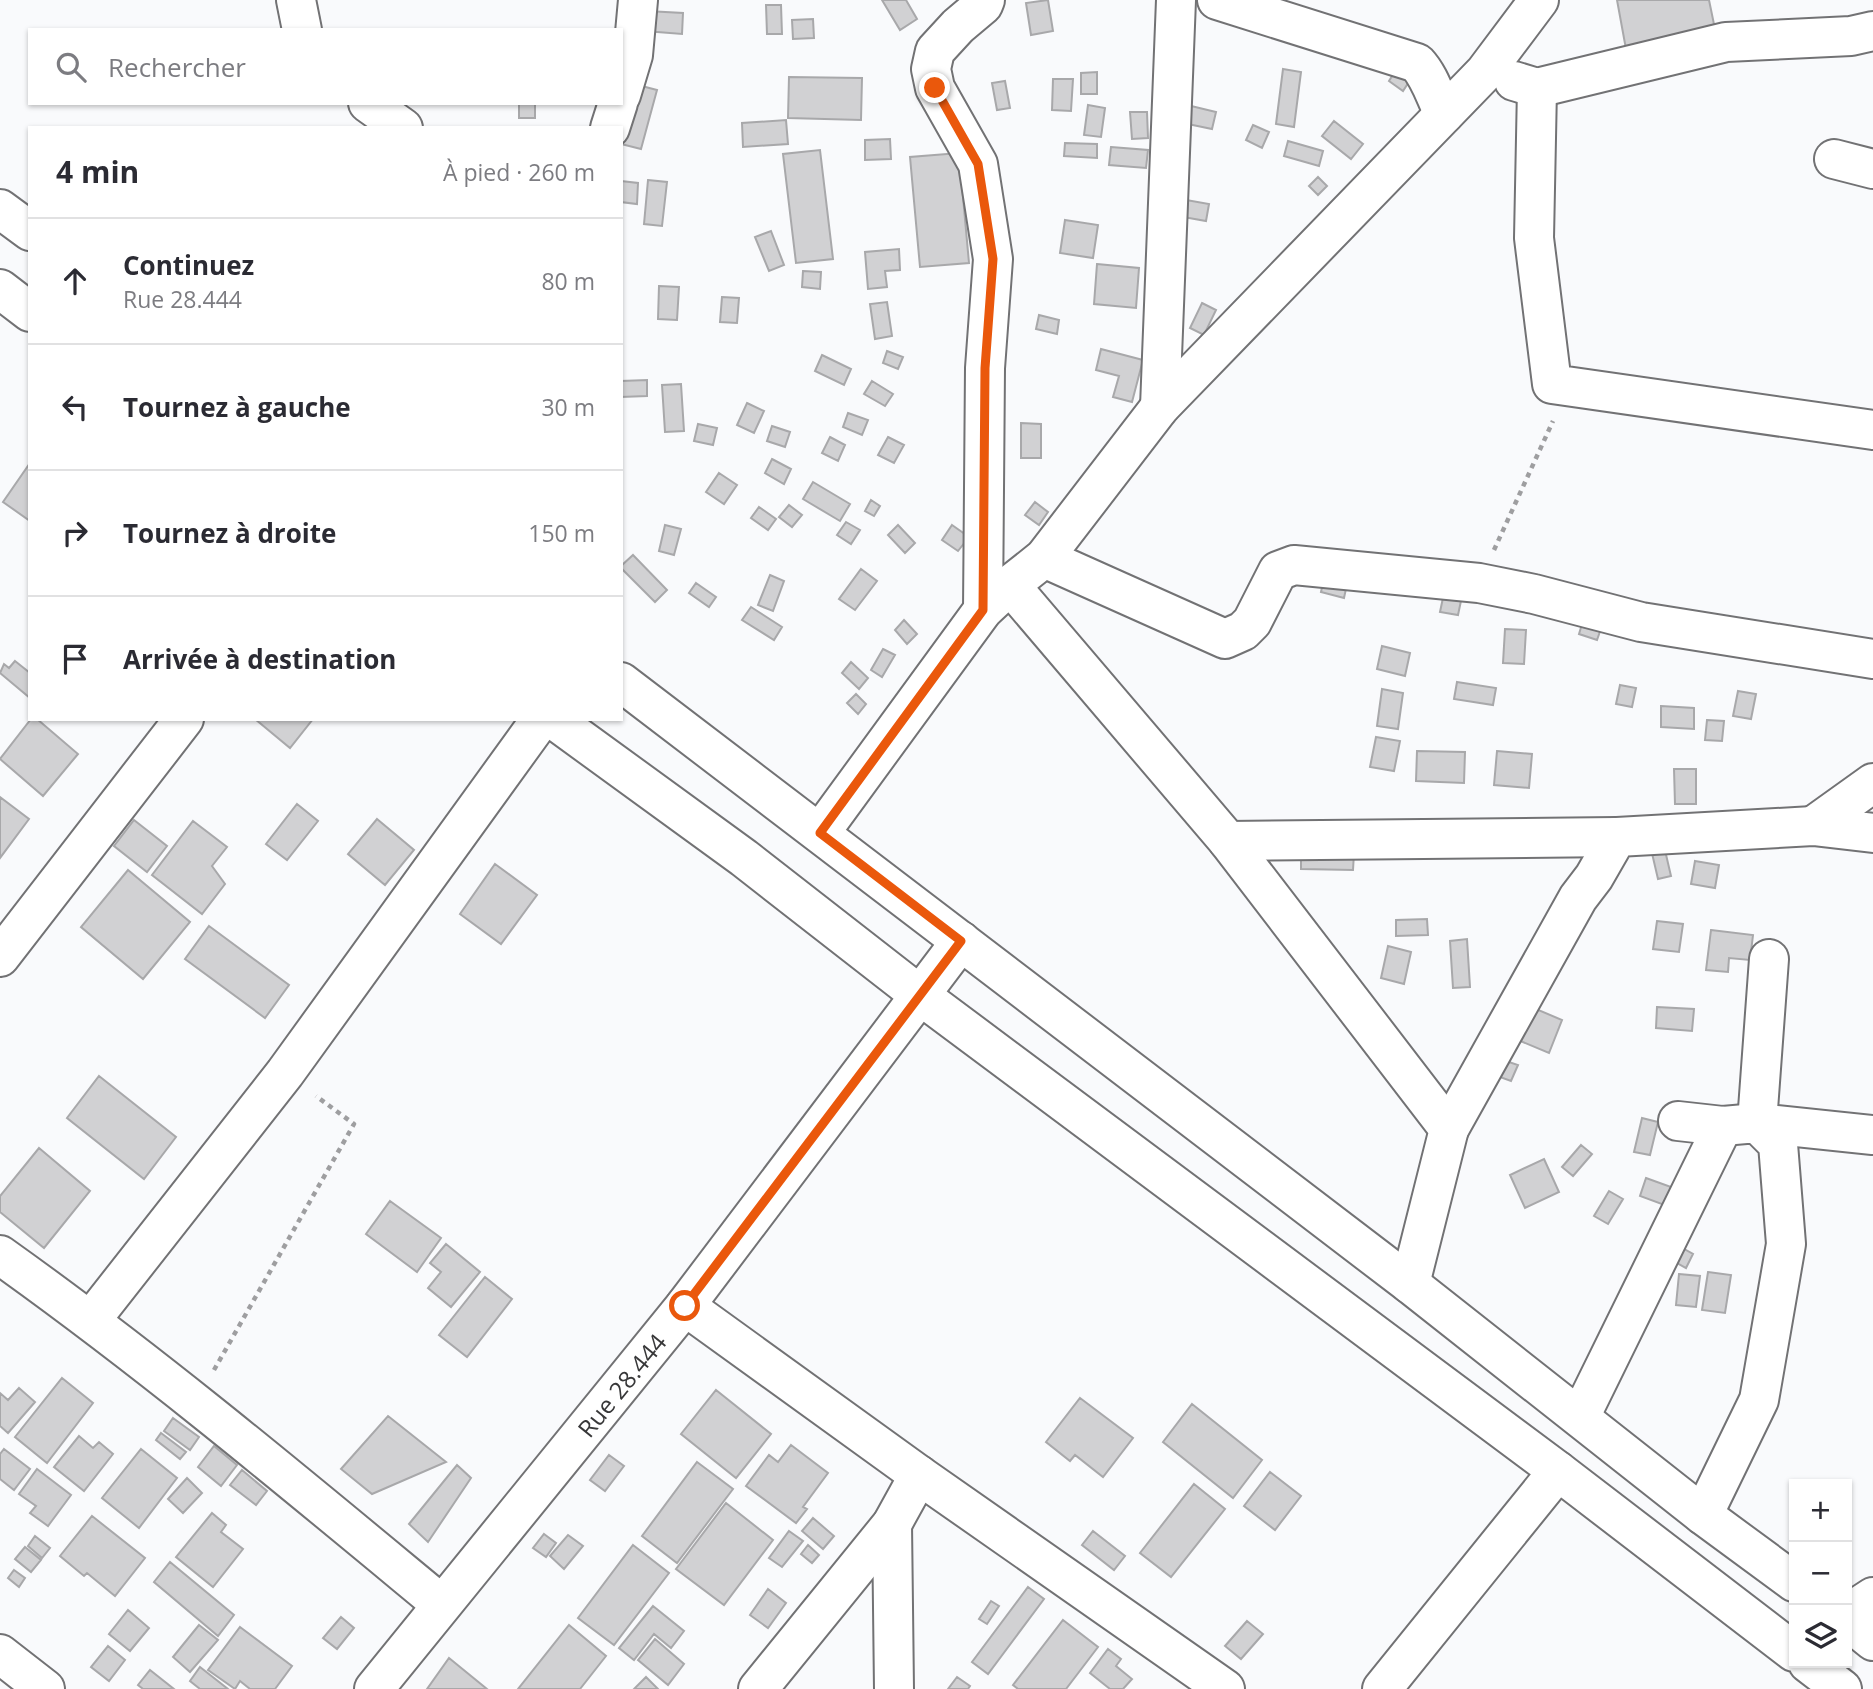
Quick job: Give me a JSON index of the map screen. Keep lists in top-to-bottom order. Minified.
{"streets":{"street":["Rue 28.444"]},"page":{"search":"Rechercher","heading":["4 min","À pied · 260 m"],"list":[["Continuez","Rue 28.444","80 m"],["Tournez à gauche","30 m"],["Tournez à droite","150 m"],"Arrivée à destination"],"map_buttons":["+","−"]}}
